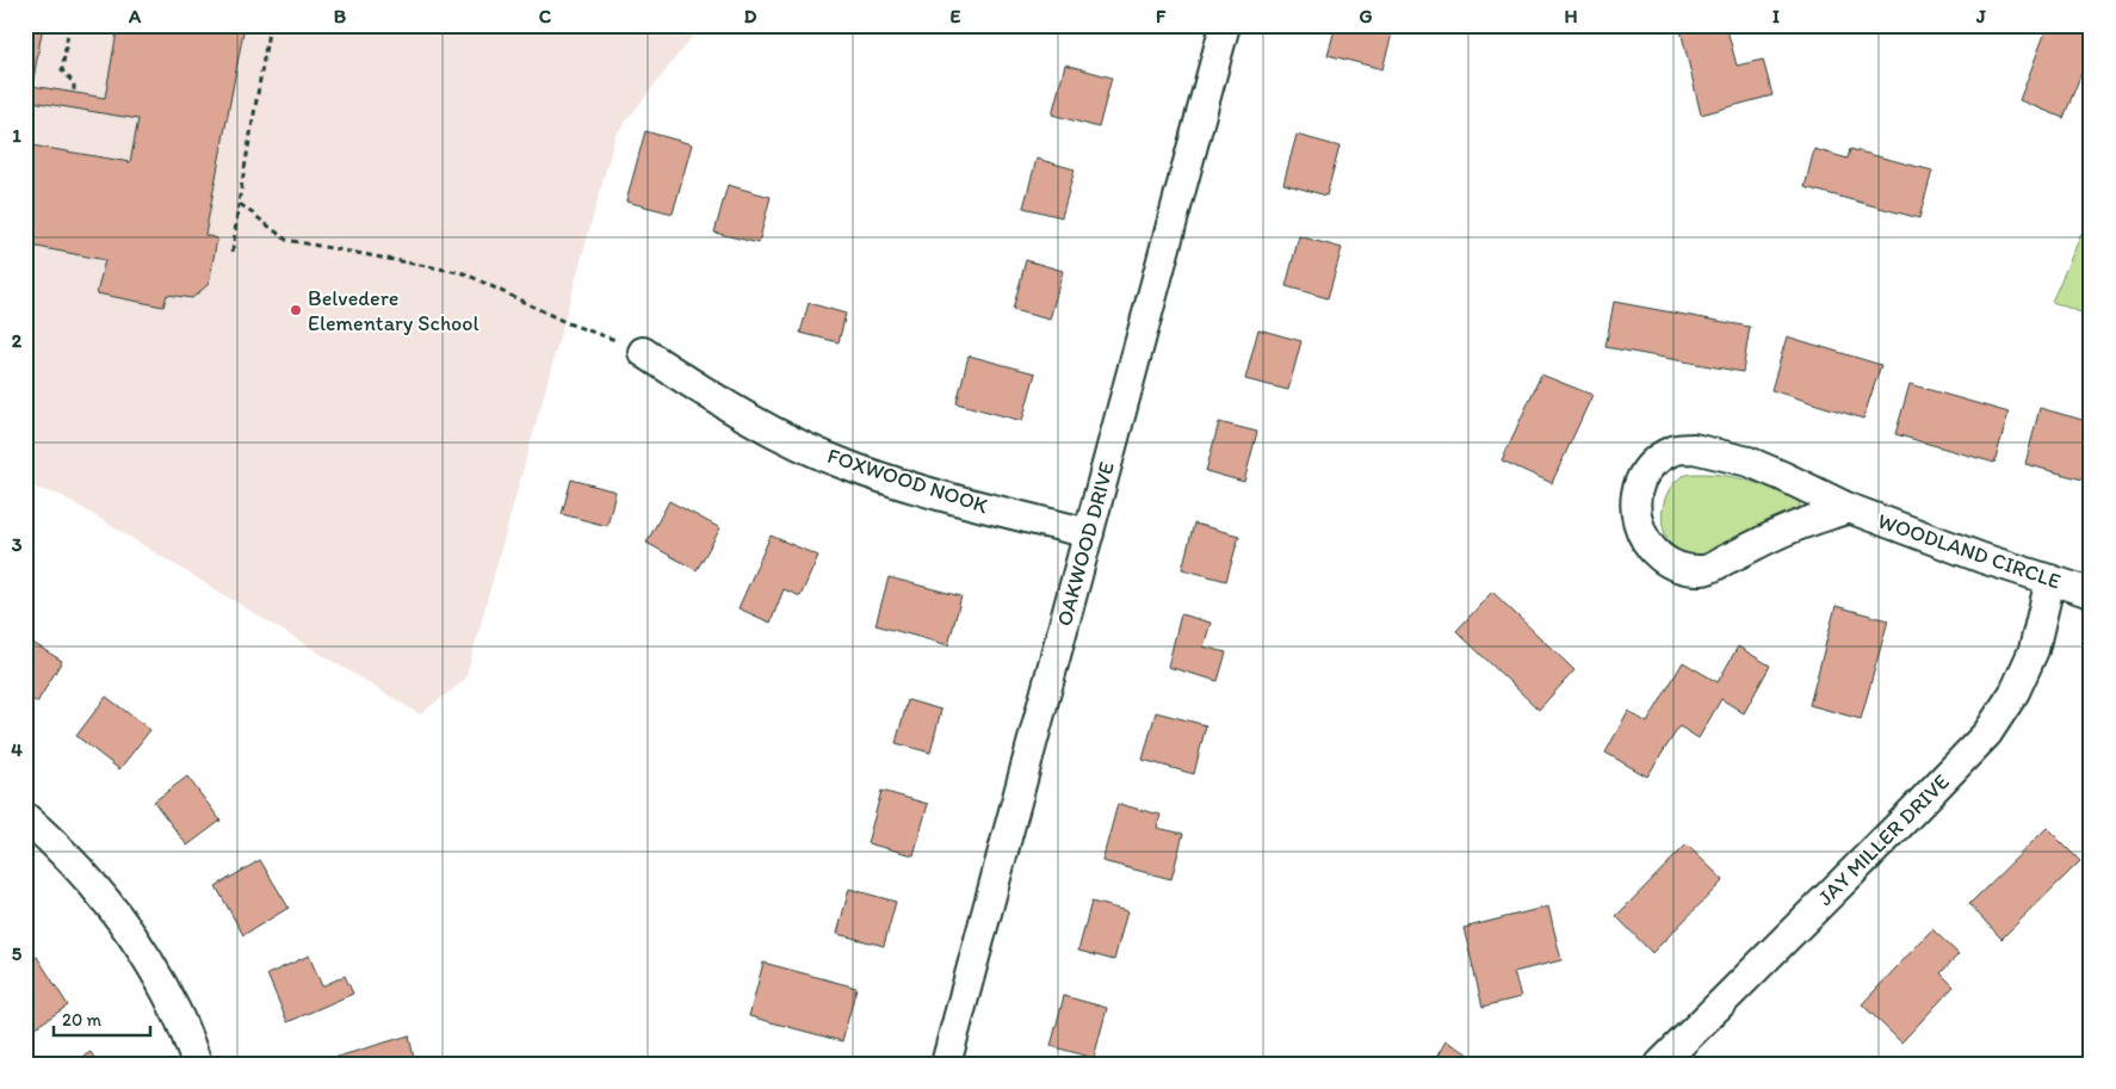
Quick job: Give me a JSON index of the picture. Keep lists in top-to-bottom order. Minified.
{"streets":{"street":["FOXWOOD NOOK","OAKWOOD DRIVE","WOODLAND CIRCLE","JAY MILLER DRIVE"]},"crossings":[["FOXWOOD NOOK","OAKWOOD DRIVE"],["WOODLAND CIRCLE","JAY MILLER DRIVE"]],"places":["Belvedere Elementary School"],"scale_bar":"20 m","grid":{"columns":["A","B","C","D","E","F","G","H","I","J"],"rows":["1","2","3","4","5"]}}
